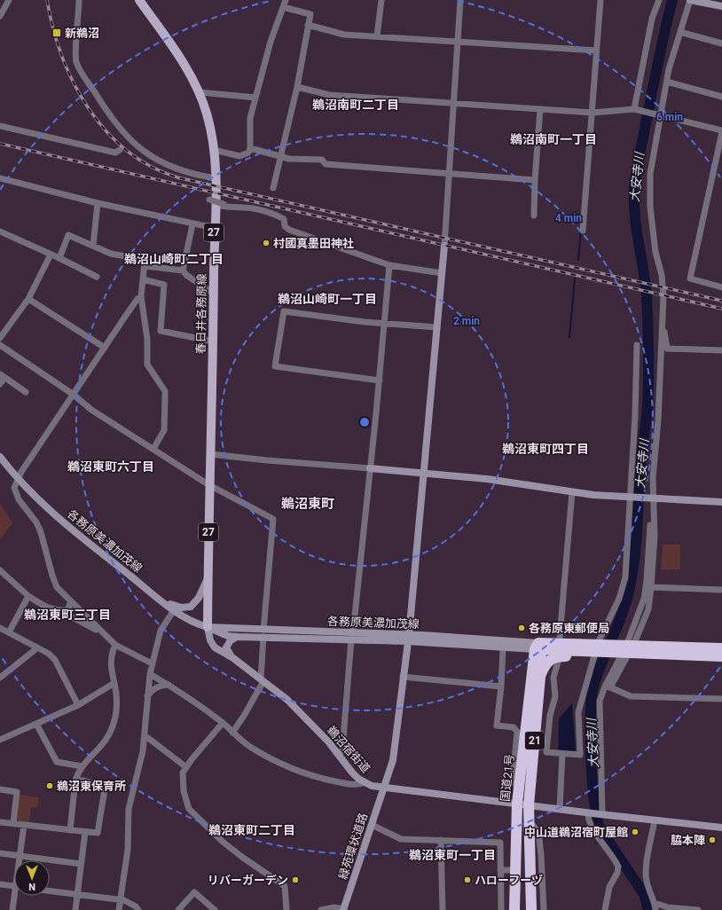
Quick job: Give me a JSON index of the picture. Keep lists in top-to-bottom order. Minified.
{"streets":{"highway":["21","国道21号"],"main road":["27","春日井各務原線"],"street":["各務原美濃加茂線","鵜沼宿街道","緑苑環状道路"]},"crossings":[["春日井各務原線","各務原美濃加茂線"],["春日井各務原線","鵜沼宿街道"],["各務原美濃加茂線","鵜沼宿街道"],["各務原美濃加茂線","国道21号"],["各務原美濃加茂線","緑苑環状道路"],["鵜沼宿街道","国道21号"],["鵜沼宿街道","緑苑環状道路"]],"districts":["鵜沼南町二丁目","鵜沼南町一丁目","鵜沼山崎町二丁目","鵜沼山崎町一丁目","鵜沼東町四丁目","鵜沼東町六丁目","鵜沼東町","鵜沼東町三丁目","鵜沼東町二丁目","鵜沼東町一丁目"],"water":["大安寺川"],"places":{"transit":["新鵜沼"],"other":["村國真墨田神社","各務原東郵便局","鵜沼東保育所","中山道鵜沼宿町屋館","脇本陣","リバーガーデン","ハローフーヅ"]},"north":"bottom","rings":["6 min","4 min","2 min"]}
